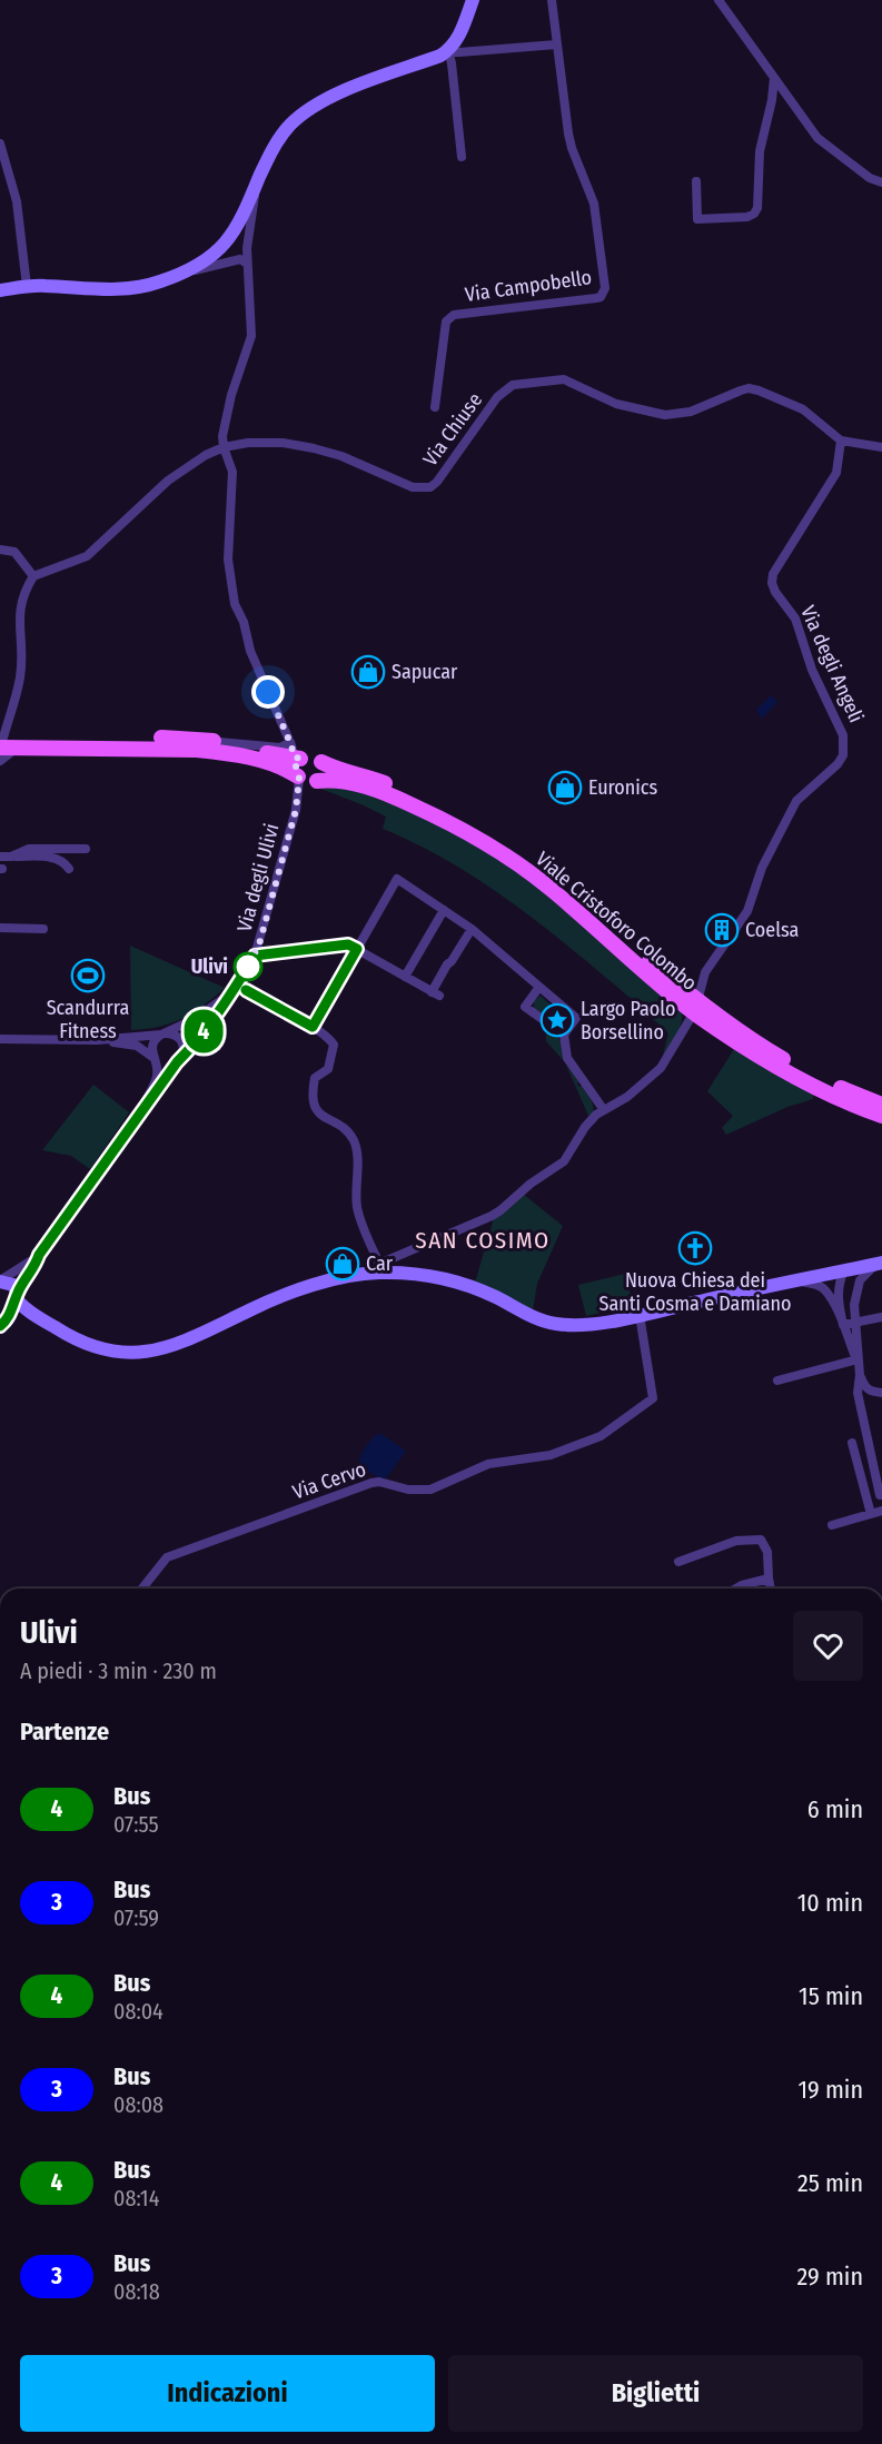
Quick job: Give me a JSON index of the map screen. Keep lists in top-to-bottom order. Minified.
{"streets":{"main road":["Viale Cristoforo Colombo"],"street":["Via Campobello","Via Chiuse","Via degli Angeli","Via degli Ulivi","Via Cervo"]},"crossings":[["Via Chiuse","Via degli Angeli"],["Via degli Angeli","Viale Cristoforo Colombo"],["Via degli Ulivi","Viale Cristoforo Colombo"]],"districts":["SAN COSIMO"],"places":{"shop":["Sapucar","Euronics","Car"],"building":["Coelsa"],"other":["Ulivi"],"sports":["Scandurra Fitness"],"place":["Largo Paolo Borsellino"],"church":["Nuova Chiesa dei Santi Cosma e Damiano"]},"lines":["bus line 4"],"page":{"on_map":"4","heading":[["Ulivi","A piedi · 3 min · 230 m"],"Partenze"],"list":[{"mark":"4","name":"Bus","note":"07:55","value":"6 min"},{"mark":"3","name":"Bus","note":"07:59","value":"10 min"},{"mark":"4","name":"Bus","note":"08:04","value":"15 min"},{"mark":"3","name":"Bus","note":"08:08","value":"19 min"},{"mark":"4","name":"Bus","note":"08:14","value":"25 min"},{"mark":"3","name":"Bus","note":"08:18","value":"29 min"}],"buttons":["Indicazioni","Biglietti"]}}
